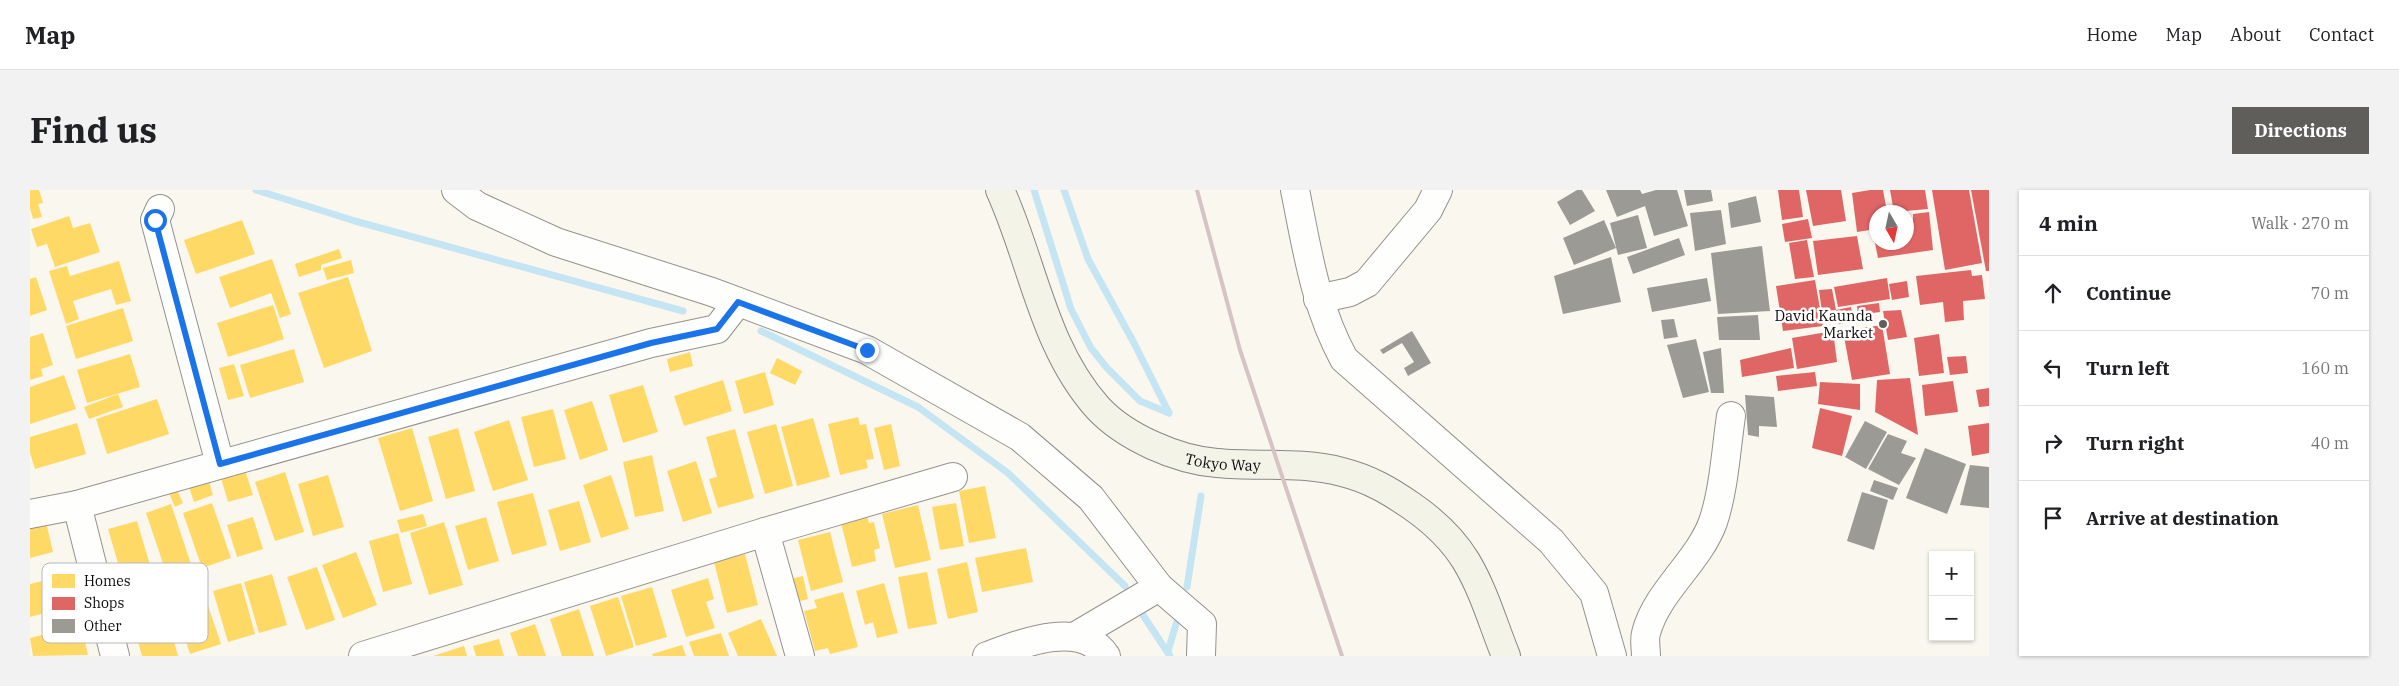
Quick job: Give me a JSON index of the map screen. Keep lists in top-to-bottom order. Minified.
{"streets":{"main road":["Tokyo Way"]},"places":["David Kaunda Market"],"legend":["Homes","Shops","Other"],"north":"bottom","page":{"header":"Map","nav":["Home","Map","About","Contact"],"title":"Find us","buttons":"Directions","heading":["4 min","Walk · 270 m"],"list":[["Continue","70 m"],["Turn left","160 m"],["Turn right","40 m"],"Arrive at destination"],"map_buttons":["+","−"]}}
